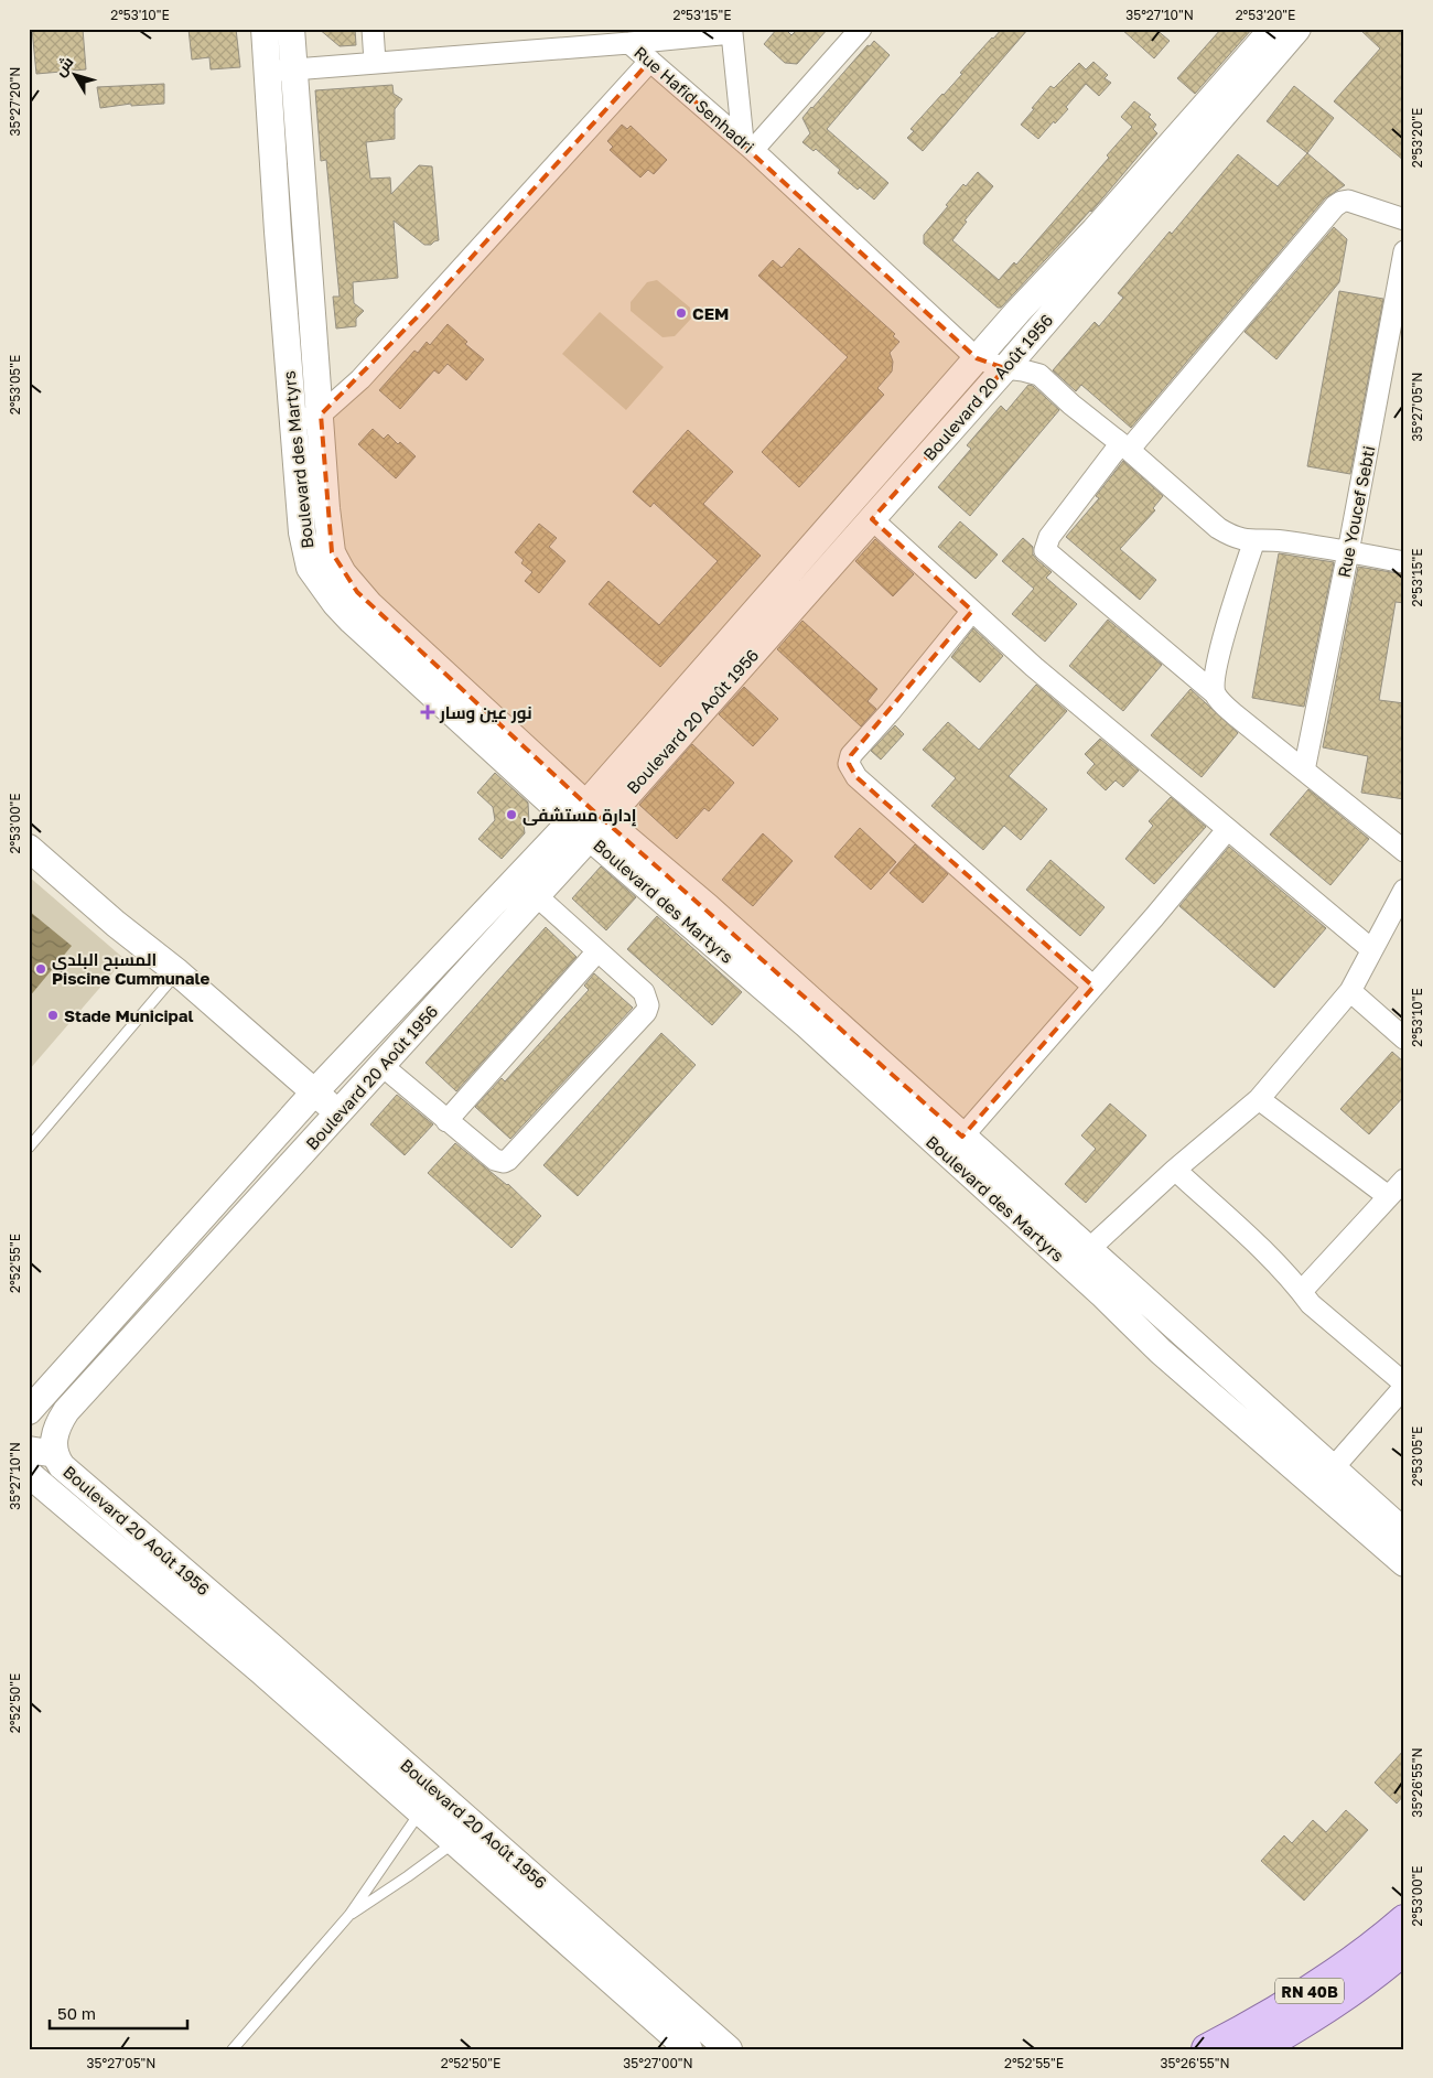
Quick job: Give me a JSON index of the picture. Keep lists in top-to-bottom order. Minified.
{"streets":{"main road":["RN 40B"],"street":["Rue Hafid Senhadri","Boulevard 20 Août 1956","Boulevard des Martyrs","Rue Youcef Sebti"]},"crossings":[["Rue Hafid Senhadri","Boulevard 20 Août 1956"],["Rue Hafid Senhadri","Boulevard des Martyrs"],["Boulevard 20 Août 1956","Boulevard des Martyrs"]],"places":{"other":["CEM","إدارة مستشفى","المسبح البلدي Piscine Cummunale","Stade Municipal"],"health":["نور عين وسار"]},"scale_bar":"50 m","north":"top left","coordinates":["2°53'10\"E","2°53'15\"E","35°27'10\"N","2°53'20\"E","35°27'20\"N","2°53'05\"E","35°27'05\"N","2°53'00\"E","2°52'55\"E","2°52'50\"E","35°26'55\"N","35°27'00\"N"]}
